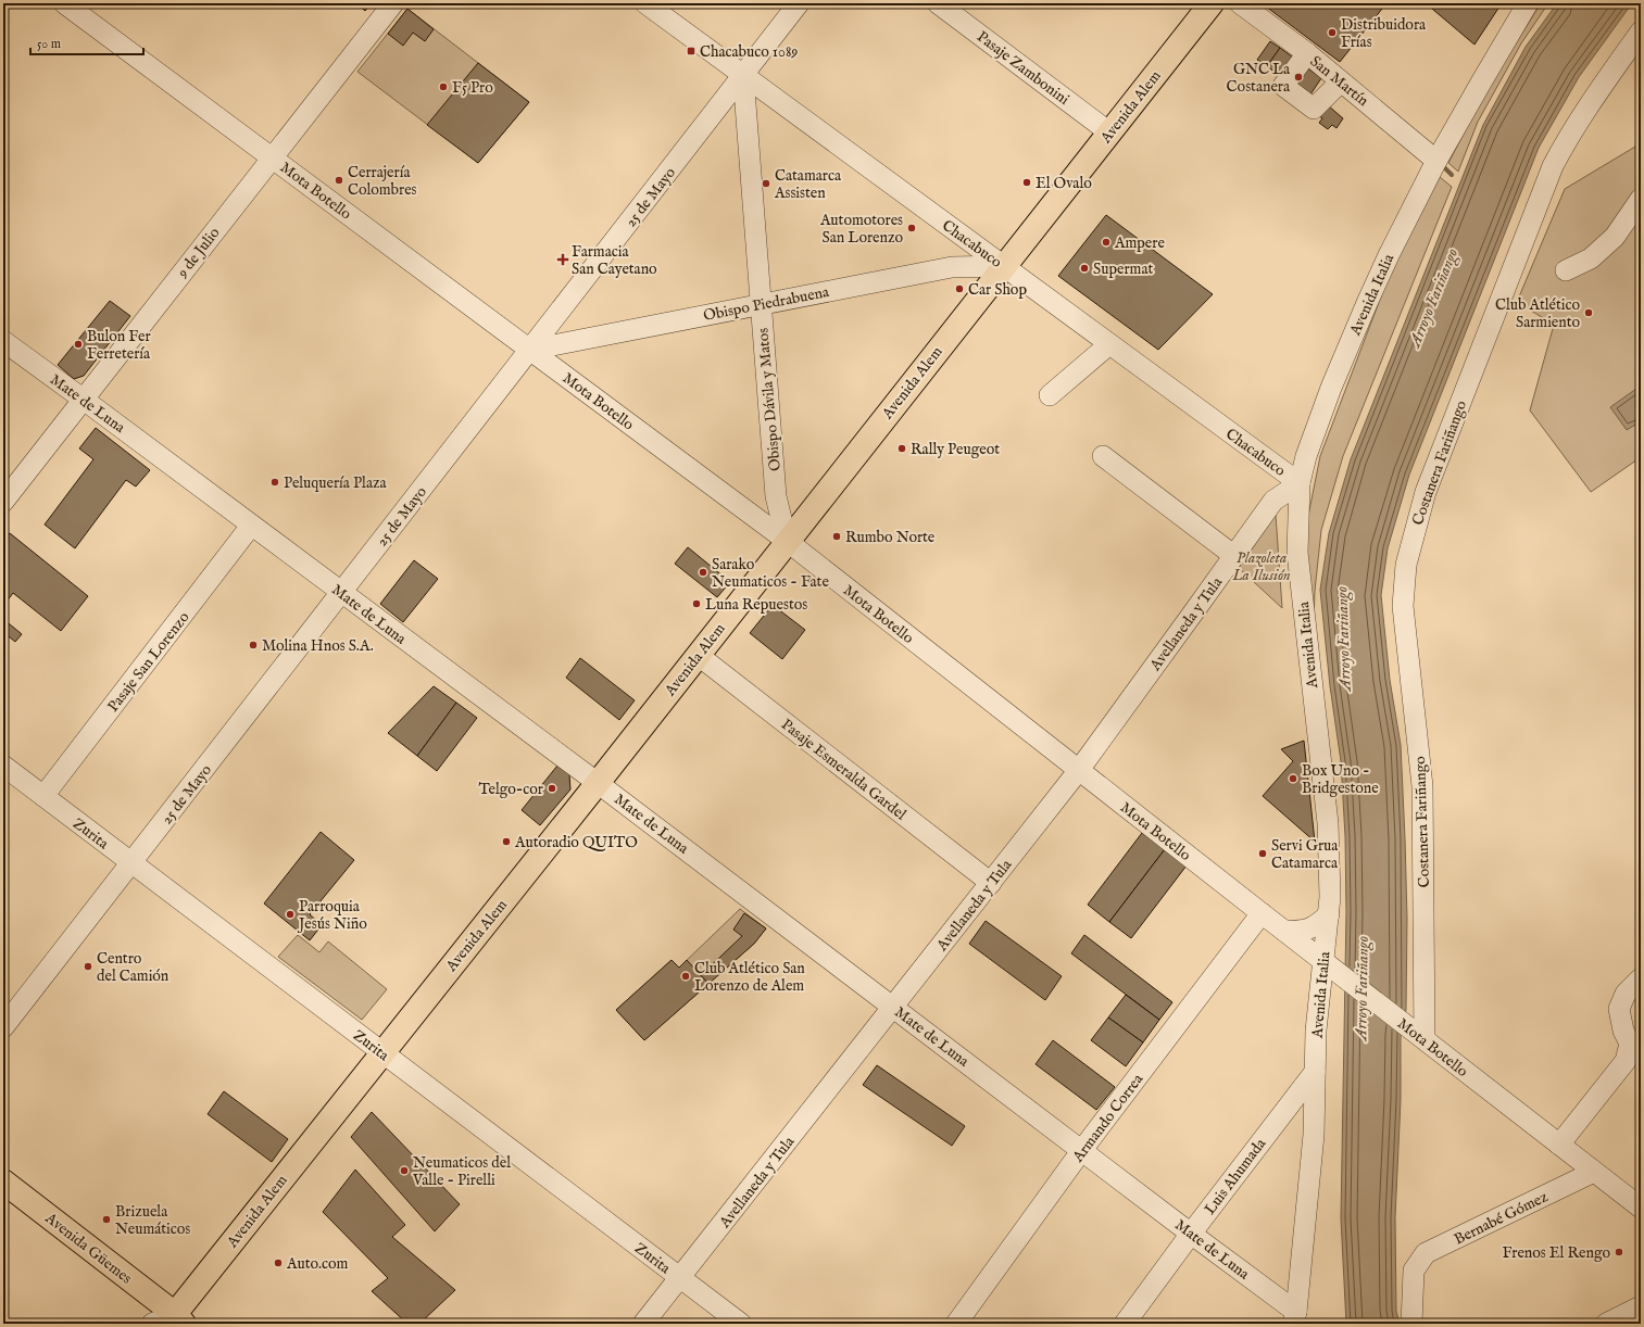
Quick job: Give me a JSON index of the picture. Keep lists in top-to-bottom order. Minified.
{"streets":{"main road":["Avenida Alem","Avenida Güemes"],"street":["Pasaje Zambonini","San Martín","Mota Botello","25 de Mayo","Chacabuco","9 de Julio","Avenida Italia","Obispo Piedrabuena","Obispo Dávila y Matos","Mate de Luna","Costanera Fariñango","Avellaneda y Tula","Pasaje San Lorenzo","Pasaje Esmeralda Gardel","Zurita","Armando Correa","Luis Ahumada","Bernabé Gómez"]},"crossings":[["Pasaje Zambonini","Avenida Alem"],["San Martín","Avenida Italia"],["Avenida Alem","Mota Botello"],["Avenida Alem","Chacabuco"],["Avenida Alem","Obispo Piedrabuena"],["Avenida Alem","Obispo Dávila y Matos"],["Avenida Alem","Mate de Luna"],["Avenida Alem","Pasaje Esmeralda Gardel"],["Avenida Alem","Zurita"],["Avenida Alem","Avenida Güemes"],["Mota Botello","25 de Mayo"],["Mota Botello","9 de Julio"],["Mota Botello","Avenida Italia"],["Mota Botello","Obispo Piedrabuena"],["Mota Botello","Obispo Dávila y Matos"],["Mota Botello","Costanera Fariñango"],["Mota Botello","Avellaneda y Tula"],["Mota Botello","Armando Correa"],["Mota Botello","Bernabé Gómez"],["25 de Mayo","Chacabuco"],["25 de Mayo","Obispo Piedrabuena"],["25 de Mayo","Obispo Dávila y Matos"],["25 de Mayo","Mate de Luna"],["25 de Mayo","Zurita"],["Chacabuco","Avenida Italia"],["Chacabuco","Obispo Piedrabuena"],["Chacabuco","Obispo Dávila y Matos"],["Chacabuco","Avellaneda y Tula"],["9 de Julio","Mate de Luna"],["Avenida Italia","Mate de Luna"],["Avenida Italia","Avellaneda y Tula"],["Avenida Italia","Luis Ahumada"],["Obispo Piedrabuena","Obispo Dávila y Matos"],["Mate de Luna","Avellaneda y Tula"],["Mate de Luna","Pasaje San Lorenzo"],["Mate de Luna","Armando Correa"],["Mate de Luna","Luis Ahumada"],["Avellaneda y Tula","Pasaje Esmeralda Gardel"],["Avellaneda y Tula","Zurita"],["Pasaje San Lorenzo","Zurita"]],"water":["Arroyo Fariñango"],"parks":["Plazoleta La Ilusión"],"places":{"other":["Distribuidora Frías","GNC La Costanera","F5 Pro","Cerrajería Colombres","El Ovalo","Catamarca Assisten","Automotores San Lorenzo","Ampere","Supermat","Car Shop","Club Atlético Sarmiento","Bulon Fer Ferretería","Rally Peugeot","Peluquería Plaza","Rumbo Norte","Sarako Neumaticos - Fate","Luna Repuestos","Molina Hnos S.A.","Box Uno - Bridgestone","Telgo-cor","Autoradio QUITO","Servi Grua Catamarca","Parroquia Jesús Niño","Centro del Camión","Club Atlético San Lorenzo de Alem","Neumaticos del Valle - Pirelli","Brizuela Neumáticos","Frenos El Rengo","Auto.com"],"transit":["Chacabuco 1089"],"health":["Farmacia San Cayetano"]},"scale_bar":"50 m"}
